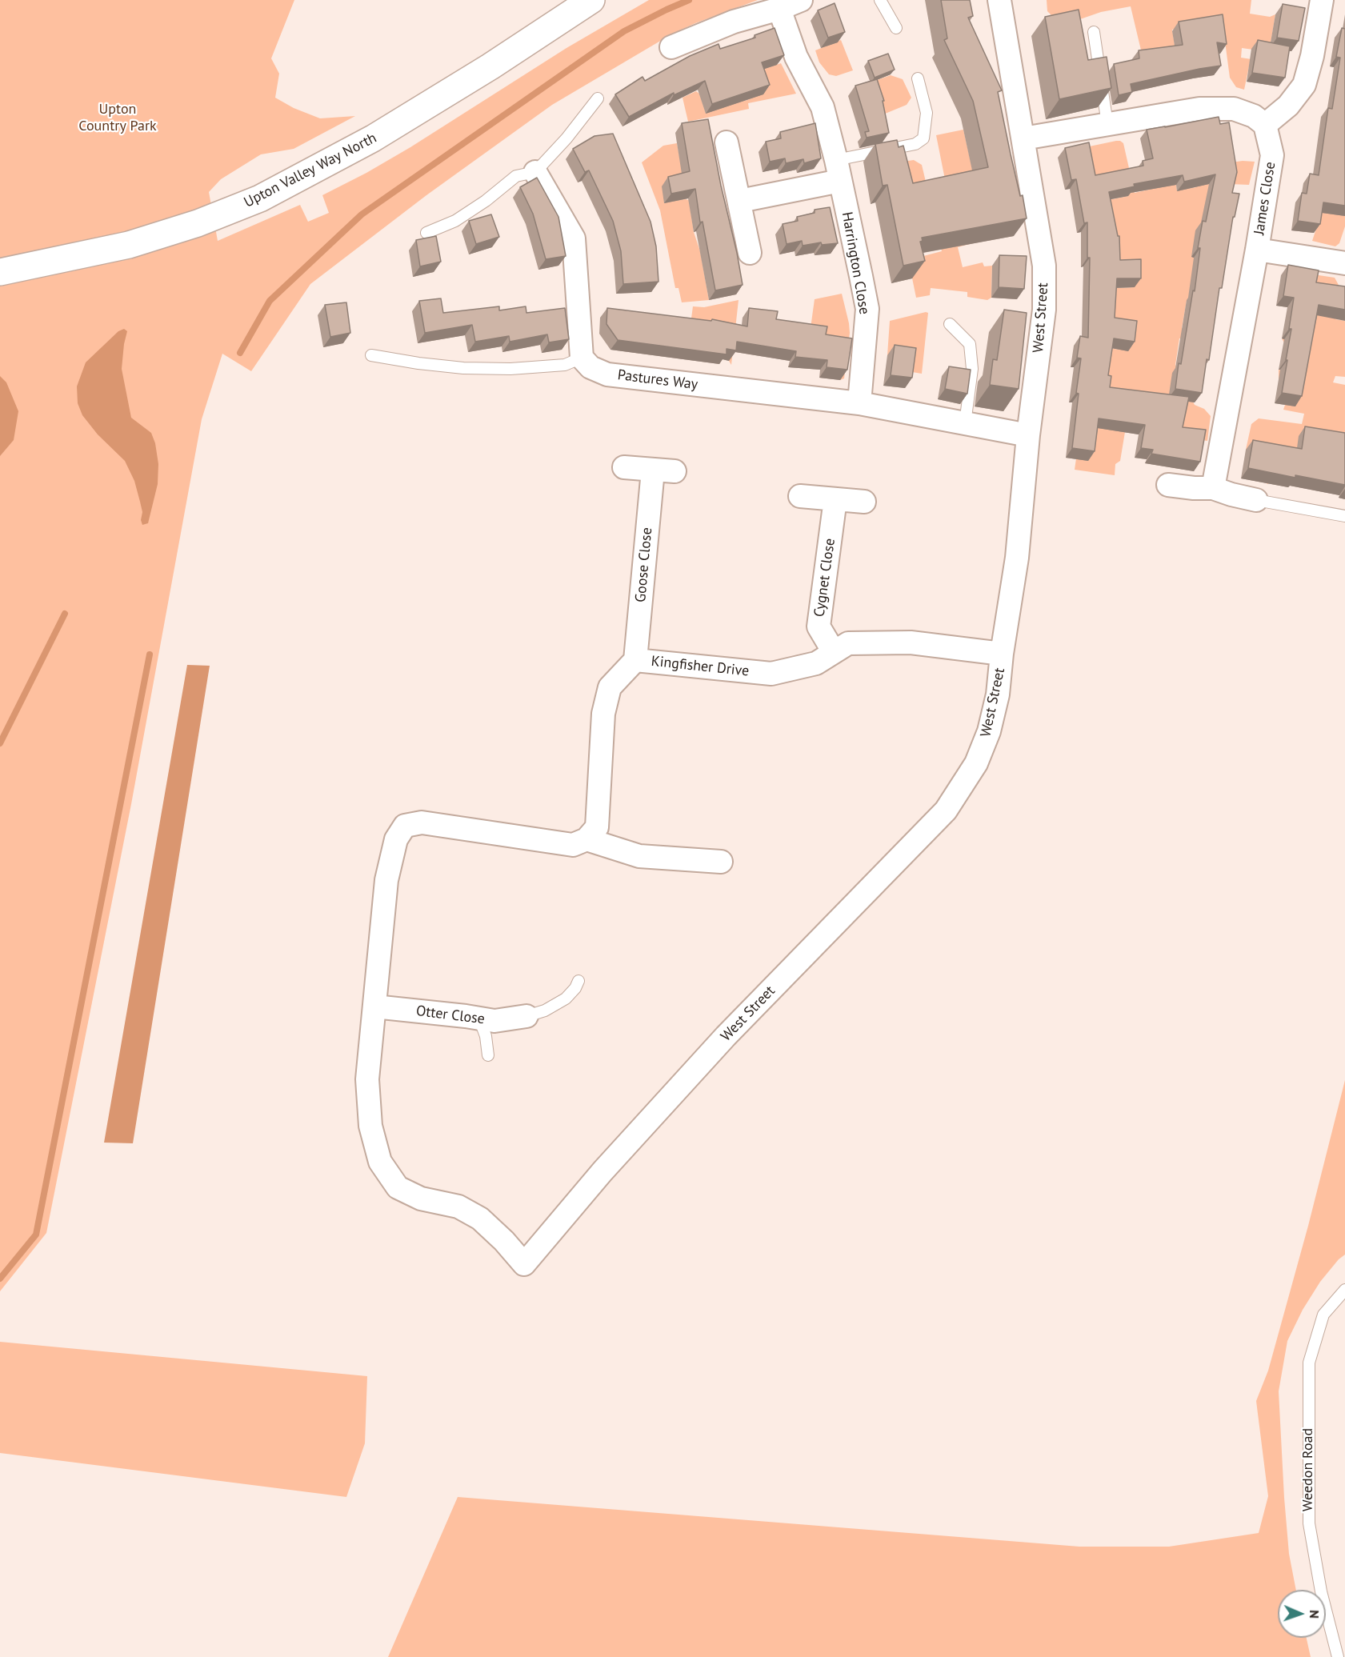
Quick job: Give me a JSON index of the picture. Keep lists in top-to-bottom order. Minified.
{"streets":{"street":["Upton Valley Way North","James Close","Harrington Close","West Street","Pastures Way","Goose Close","Cygnet Close","Kingfisher Drive","Otter Close"],"lane":["Weedon Road"]},"crossings":[["Harrington Close","Pastures Way"],["West Street","Pastures Way"],["West Street","Kingfisher Drive"],["West Street","Otter Close"],["Goose Close","Kingfisher Drive"],["Cygnet Close","Kingfisher Drive"]],"parks":["Upton Country Park"],"north":"right"}
